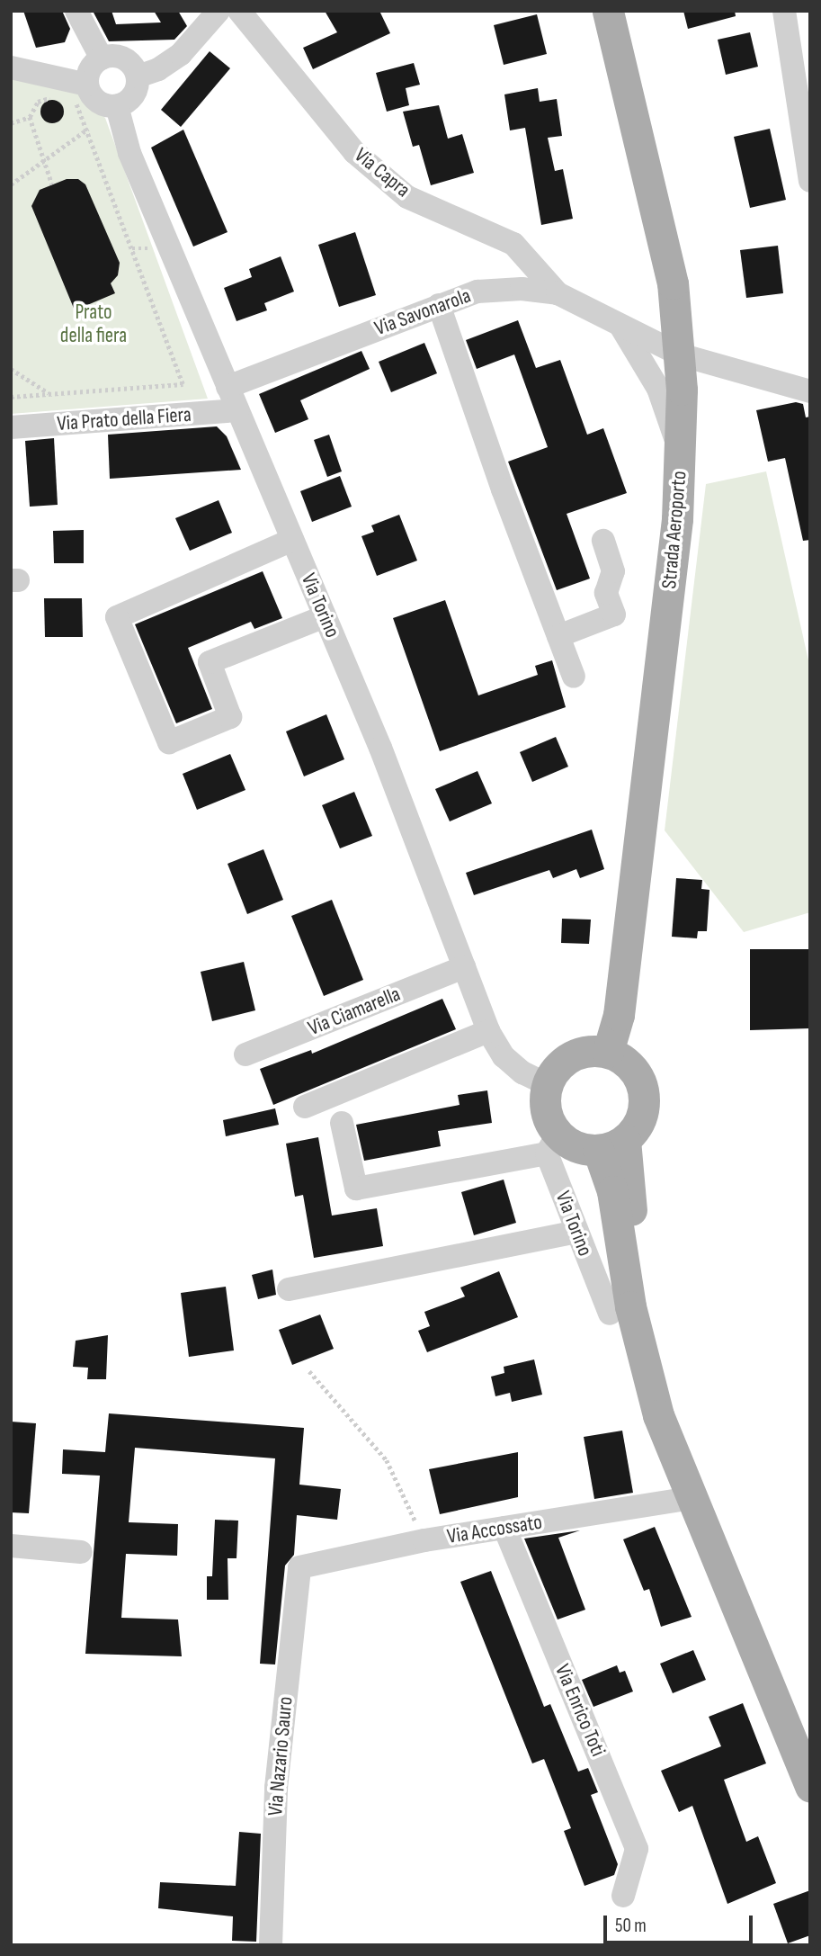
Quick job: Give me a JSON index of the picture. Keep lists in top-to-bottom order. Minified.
{"streets":{"main road":["Strada Aeroporto"],"street":["Via Capra","Via Savonarola","Via Prato della Fiera","Via Torino","Via Ciamarella","Via Accossato","Via Enrico Toti","Via Nazario Sauro"]},"crossings":[["Via Capra","Via Savonarola"],["Via Savonarola","Strada Aeroporto"],["Via Savonarola","Via Torino"],["Via Prato della Fiera","Via Torino"],["Strada Aeroporto","Via Torino"],["Via Torino","Via Ciamarella"],["Via Accossato","Via Enrico Toti"],["Via Accossato","Via Nazario Sauro"]],"parks":["Prato della fiera"],"scale_bar":"50 m"}
